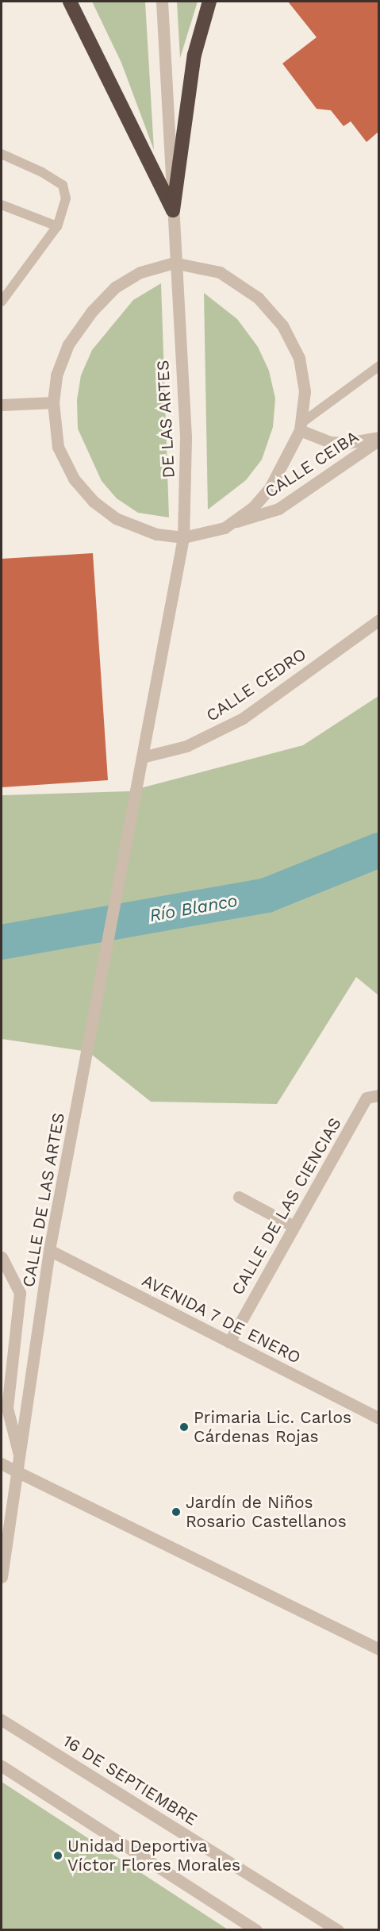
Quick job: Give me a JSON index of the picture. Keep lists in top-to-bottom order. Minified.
{"streets":{"street":["DE LAS ARTES","CALLE CEIBA","CALLE CEDRO","CALLE DE LAS ARTES","CALLE DE LAS CIENCIAS","AVENIDA 7 DE ENERO","16 DE SEPTIEMBRE"]},"crossings":[["DE LAS ARTES","CALLE CEDRO"],["DE LAS ARTES","CALLE DE LAS ARTES"],["CALLE DE LAS ARTES","AVENIDA 7 DE ENERO"],["CALLE DE LAS CIENCIAS","AVENIDA 7 DE ENERO"]],"water":["Río Blanco"],"places":["Primaria Lic. Carlos Cárdenas Rojas","Jardín de Niños Rosario Castellanos","Unidad Deportiva Víctor Flores Morales"]}
